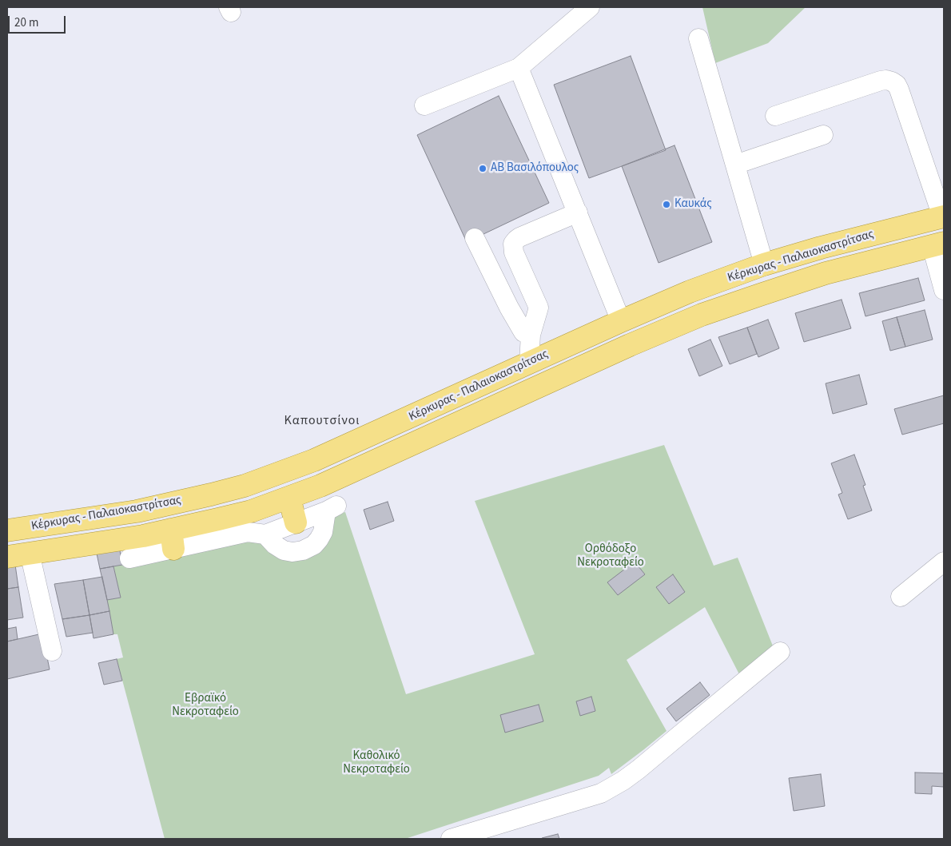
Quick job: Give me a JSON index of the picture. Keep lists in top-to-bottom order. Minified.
{"streets":{"main road":["Κέρκυρας - Παλαιοκαστρίτσας"]},"districts":["Καπουτσίνοι"],"parks":["Ορθόδοξο Νεκροταφείο","Εβραϊκό Νεκροταφείο","Καθολικό Νεκροταφείο"],"places":["ΑΒ Βασιλόπουλος","Καυκάς"],"scale_bar":"20 m"}
